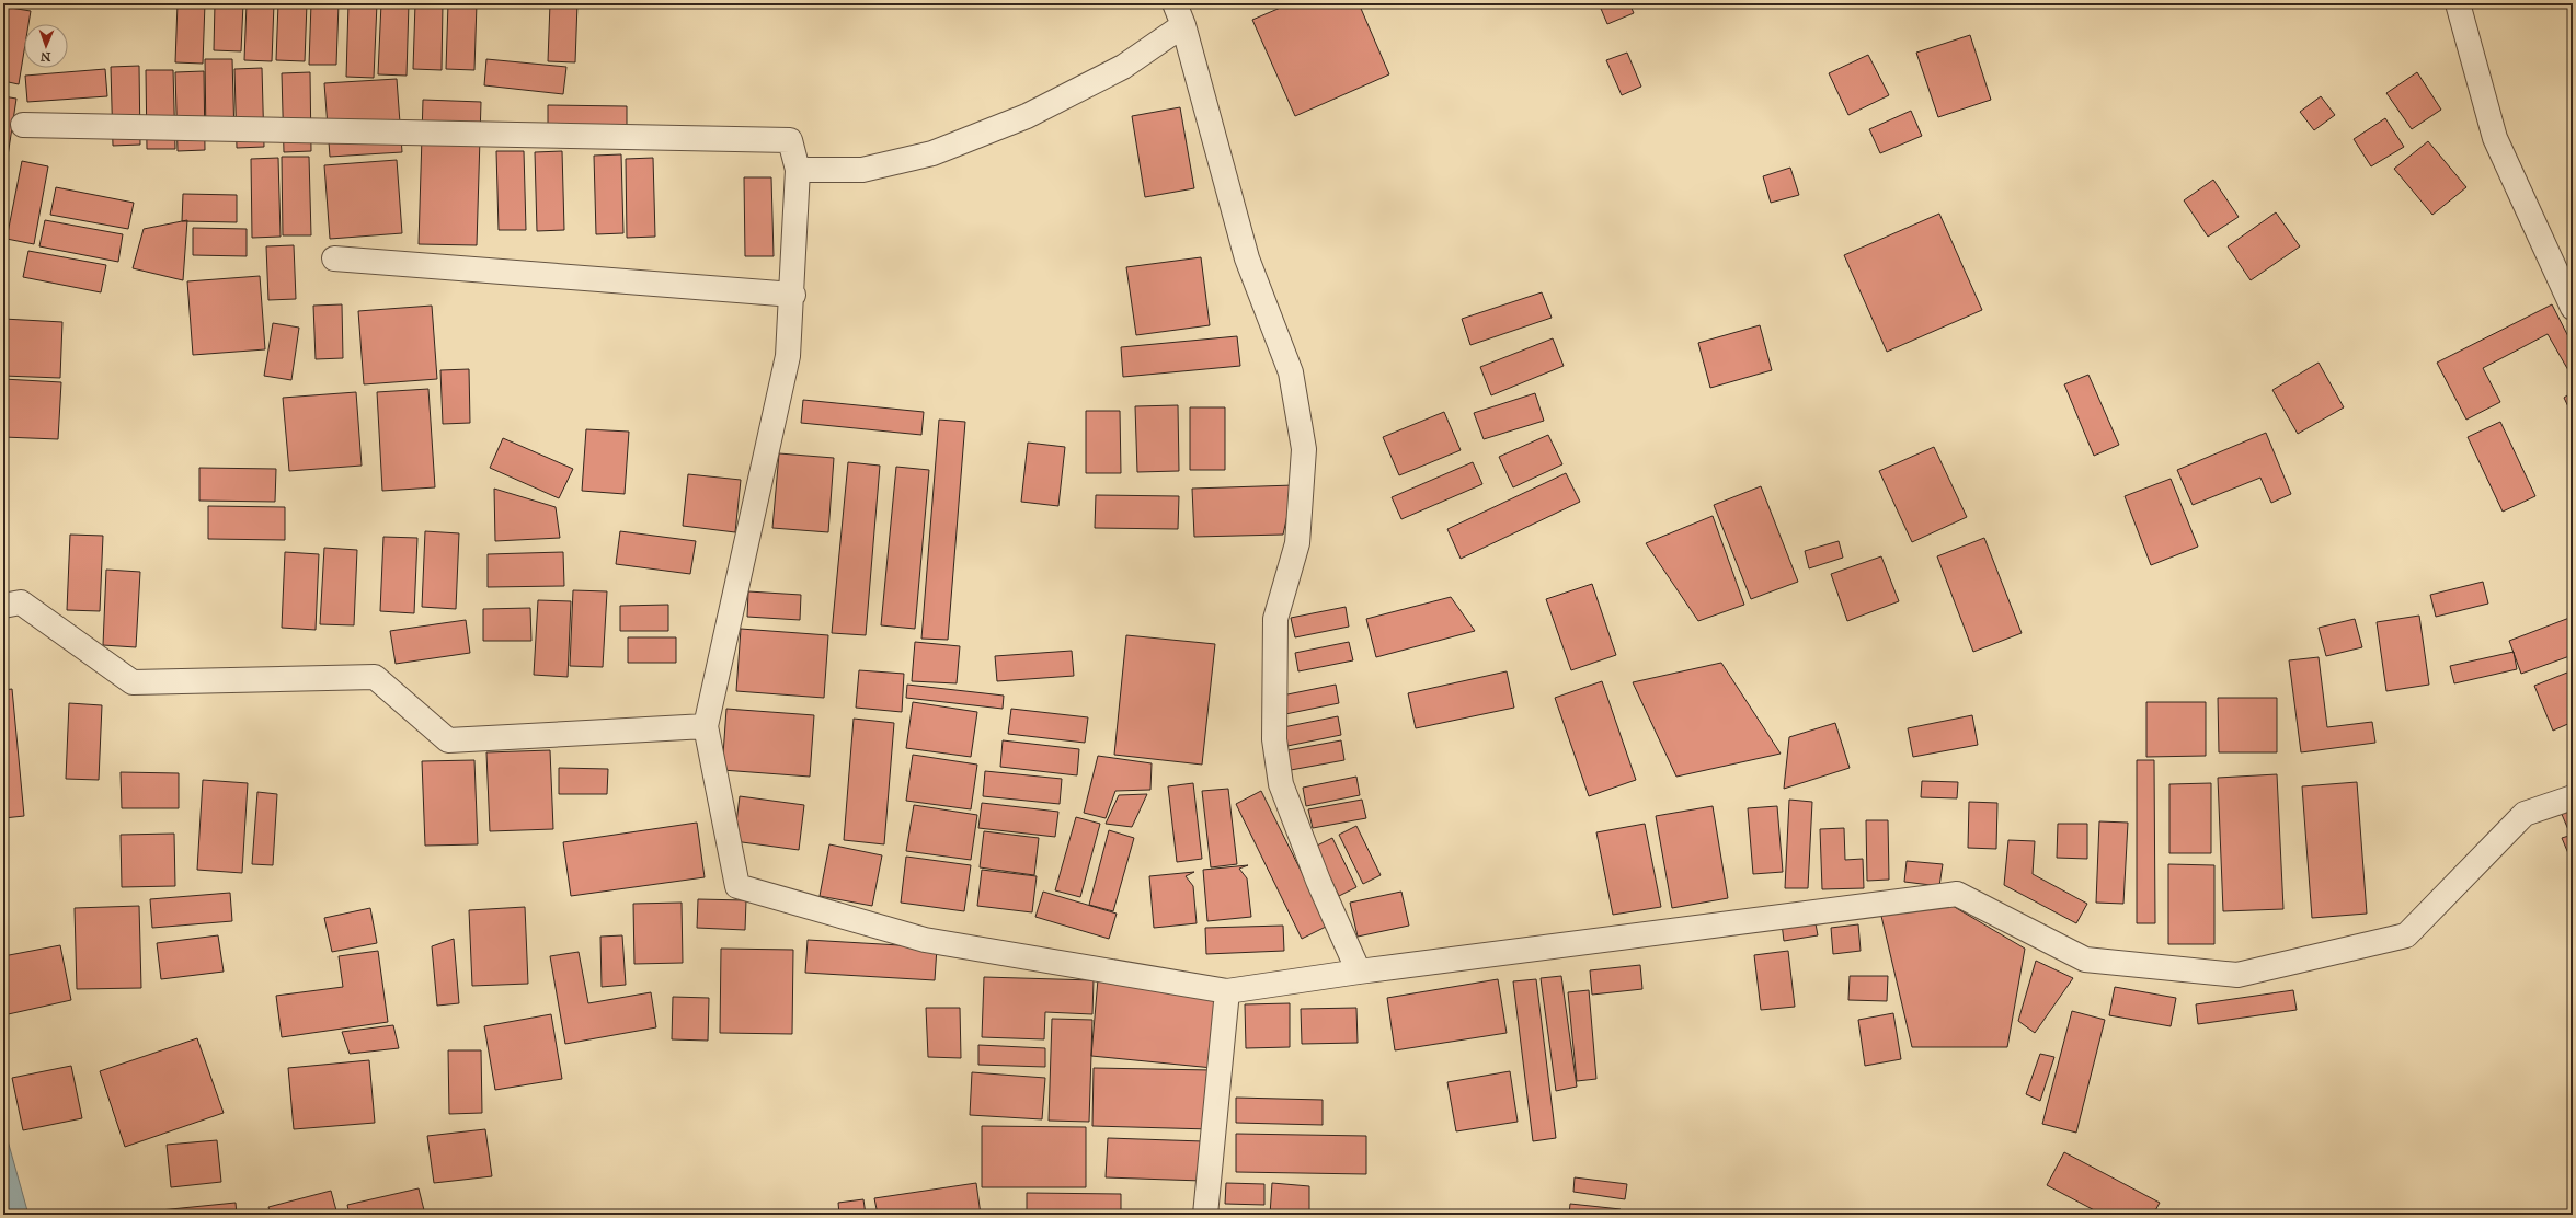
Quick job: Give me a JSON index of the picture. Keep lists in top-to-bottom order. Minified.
{"north":"bottom"}
